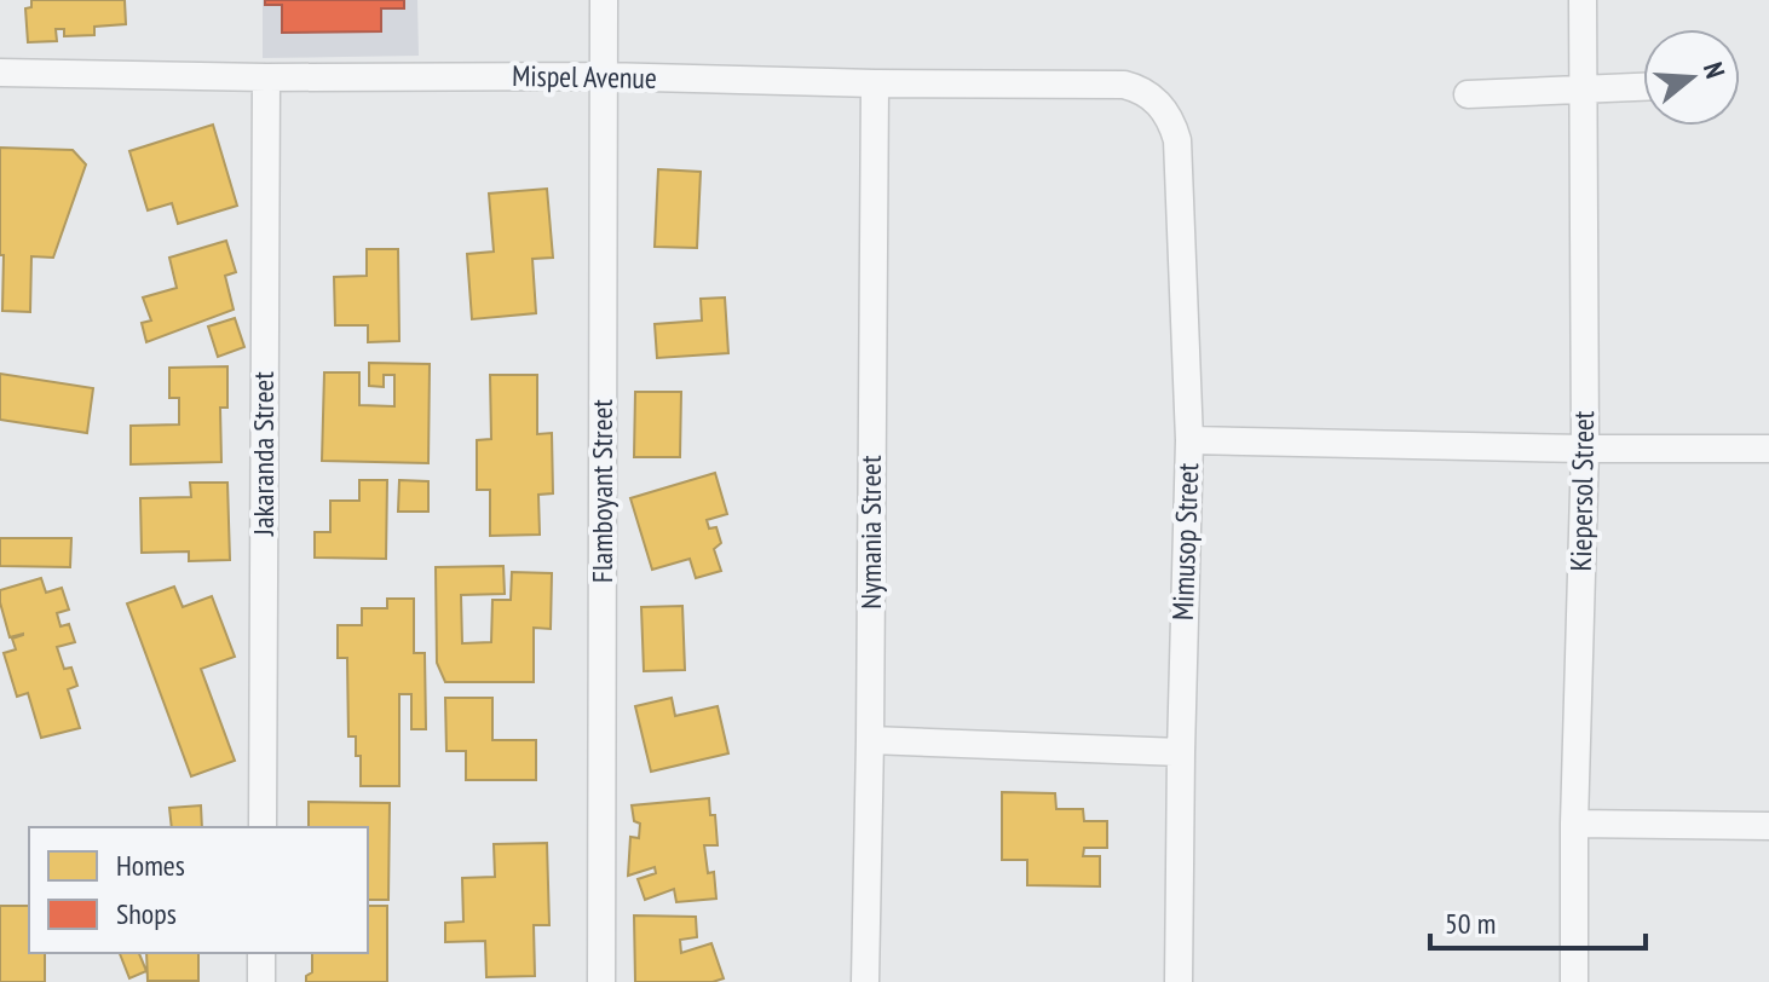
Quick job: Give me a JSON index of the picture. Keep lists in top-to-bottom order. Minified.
{"streets":{"street":["Mispel Avenue","Jakaranda Street","Flamboyant Street","Kiepersol Street","Nymania Street","Mimusop Street"]},"crossings":[["Mispel Avenue","Jakaranda Street"],["Mispel Avenue","Flamboyant Street"],["Mispel Avenue","Nymania Street"],["Mispel Avenue","Mimusop Street"]],"legend":["Homes","Shops"],"scale_bar":"50 m","north":"right"}
